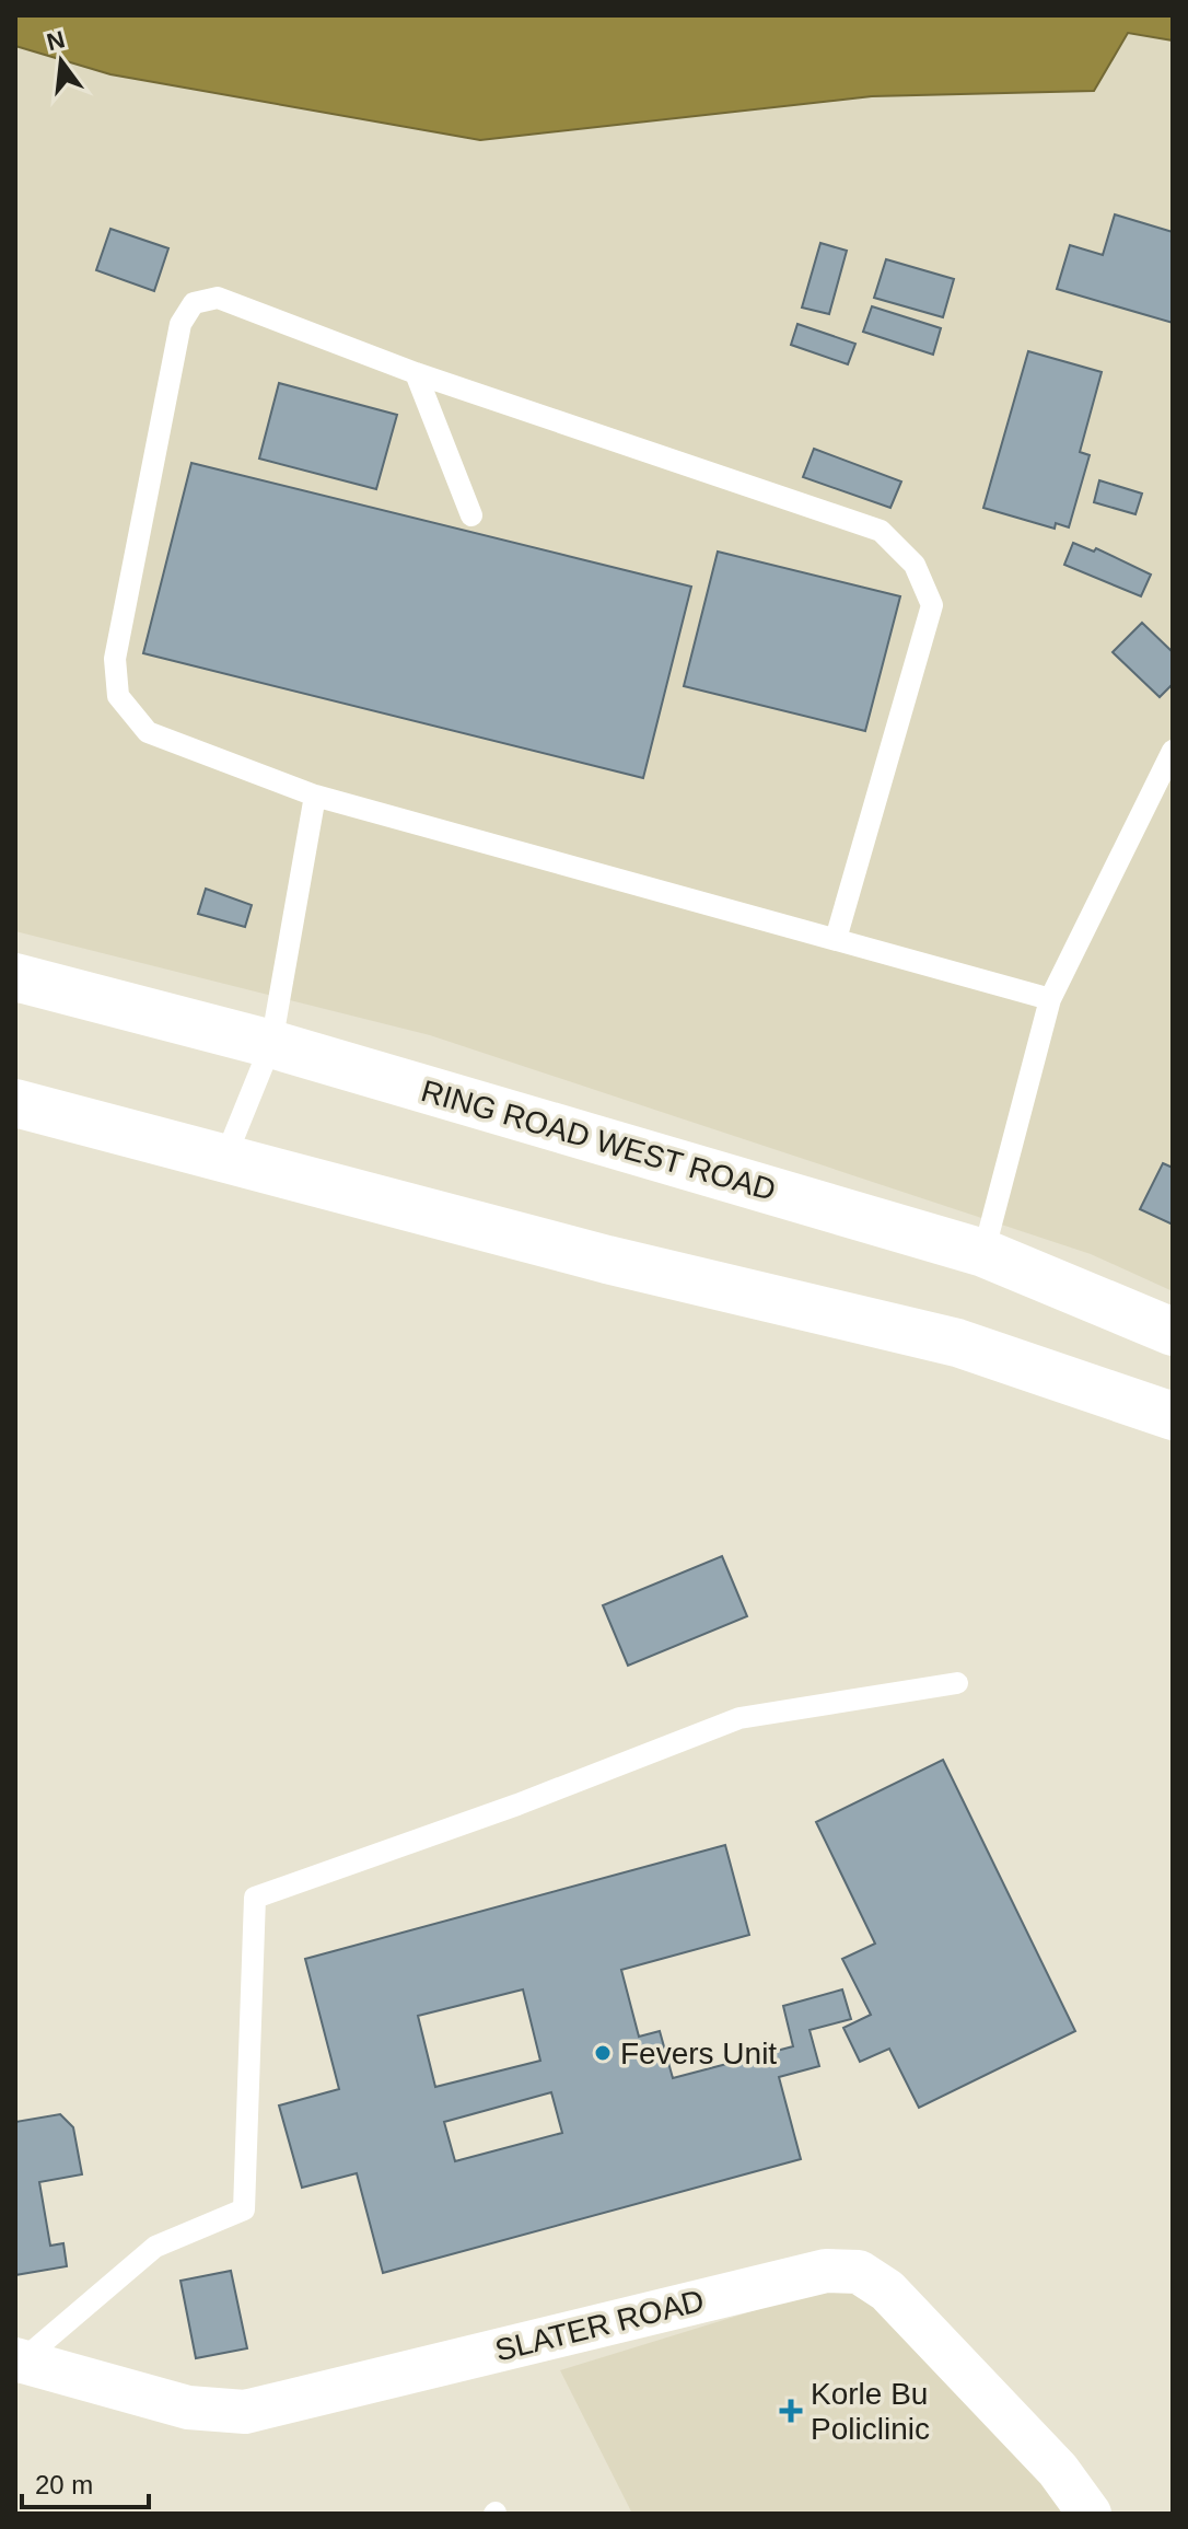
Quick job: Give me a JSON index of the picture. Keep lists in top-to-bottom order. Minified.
{"streets":{"main road":["RING ROAD WEST ROAD"],"street":["SLATER ROAD"]},"places":{"other":["Fevers Unit"],"health":["Korle Bu Policlinic"]},"scale_bar":"20 m","north":"top"}
